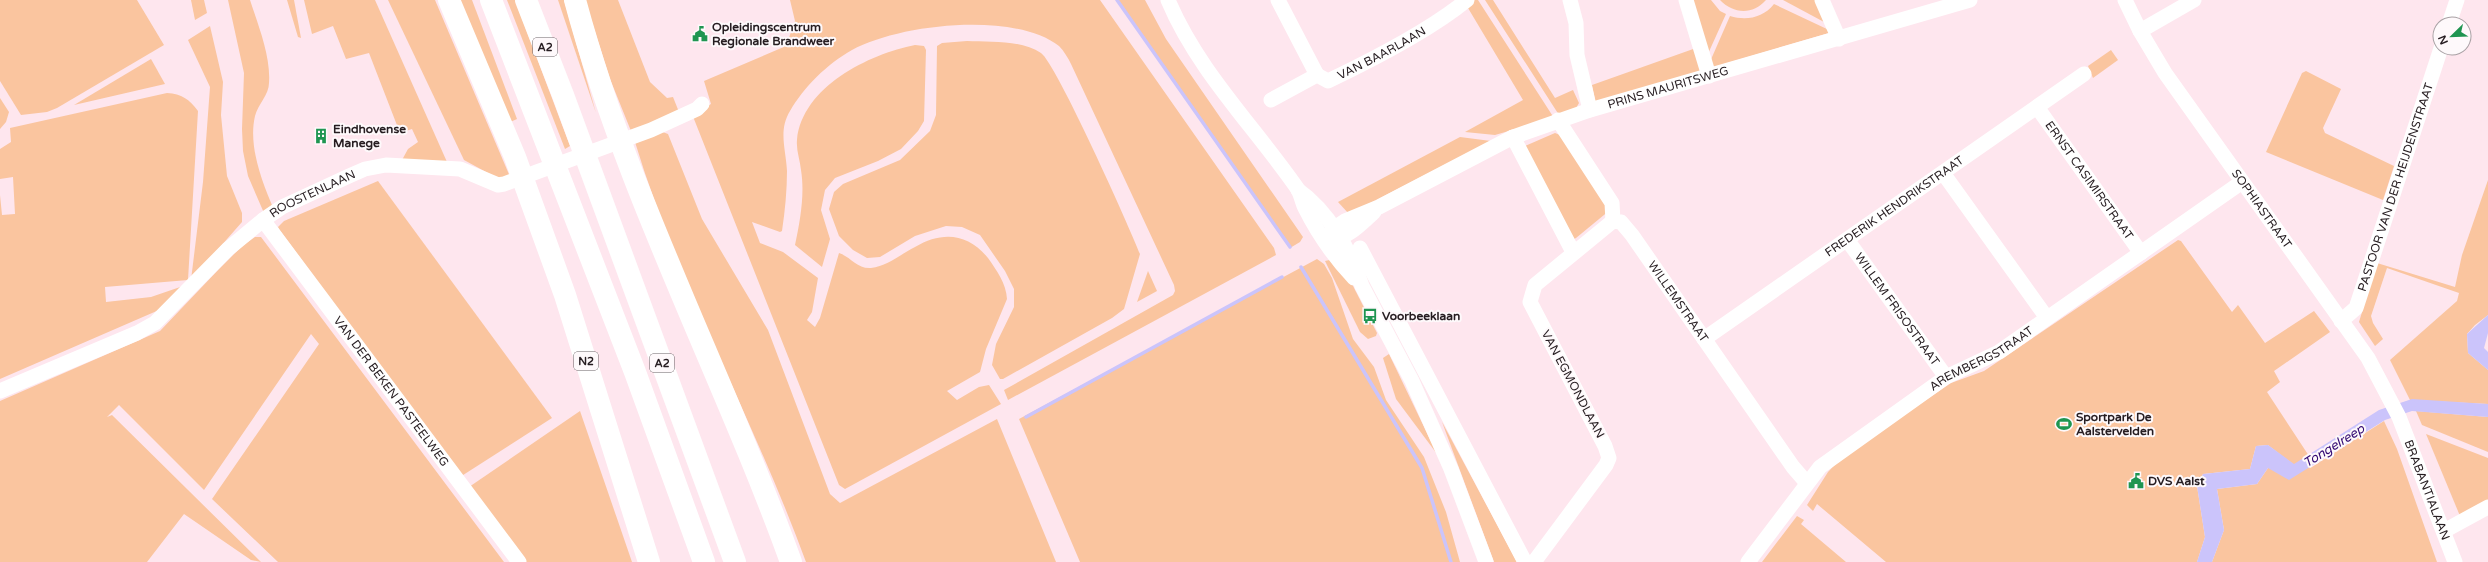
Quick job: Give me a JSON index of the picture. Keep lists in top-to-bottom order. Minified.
{"streets":{"highway":["A2","N2"],"street":["VAN BAARLAAN","PRINS MAURITSWEG","ERNST CASIMIRSTRAAT","PASTOOR VAN DER HEIJDENSTRAAT","ROOSTENLAAN","FREDERIK HENDRIKSTRAAT","SOPHIASTRAAT","WILLEMSTRAAT","WILLEM FRISOSTRAAT","AREMBERGSTRAAT","VAN EGMONDLAAN","VAN DER BEKEN PASTEELWEG","BRABANTIALAAN"]},"crossings":[["ERNST CASIMIRSTRAAT","FREDERIK HENDRIKSTRAAT"],["ERNST CASIMIRSTRAAT","AREMBERGSTRAAT"],["PASTOOR VAN DER HEIJDENSTRAAT","SOPHIASTRAAT"],["ROOSTENLAAN","VAN DER BEKEN PASTEELWEG"],["FREDERIK HENDRIKSTRAAT","WILLEMSTRAAT"],["FREDERIK HENDRIKSTRAAT","WILLEM FRISOSTRAAT"],["SOPHIASTRAAT","AREMBERGSTRAAT"],["SOPHIASTRAAT","BRABANTIALAAN"],["WILLEMSTRAAT","AREMBERGSTRAAT"],["WILLEMSTRAAT","VAN EGMONDLAAN"],["WILLEM FRISOSTRAAT","AREMBERGSTRAAT"]],"water":["Tongelreep"],"places":{"public building":["Opleidingscentrum Regionale Brandweer","DVS Aalst"],"building":["Eindhovense Manege"],"bus stop":["Voorbeeklaan"],"sports":["Sportpark De Aalstervelden"]},"north":"bottom left"}
